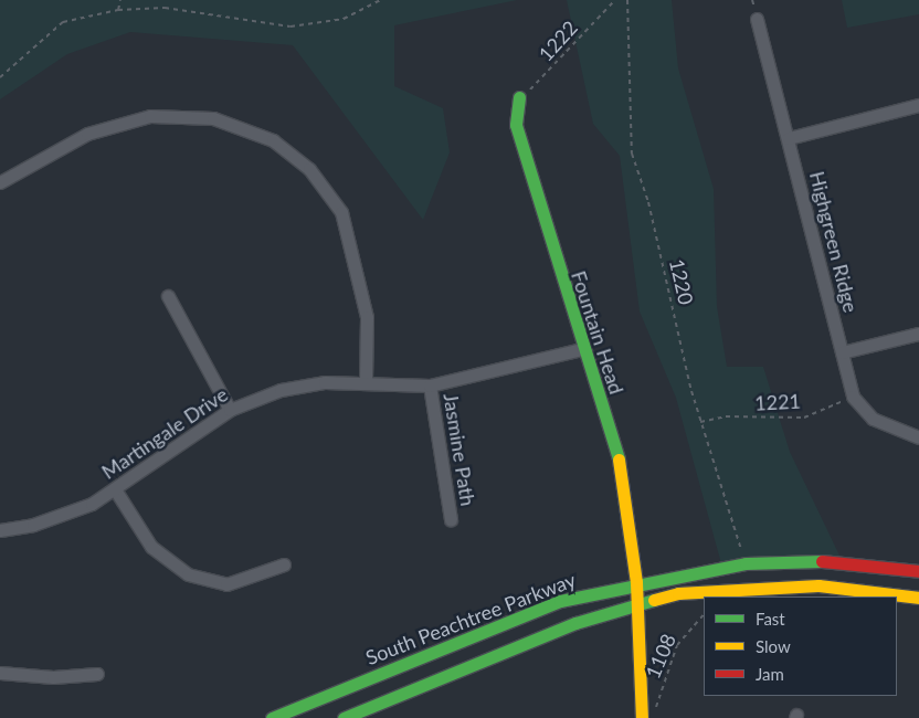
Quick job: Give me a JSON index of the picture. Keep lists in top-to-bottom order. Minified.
{"streets":{"main road":["Fountain Head","South Peachtree Parkway"],"street":["Highgreen Ridge","Martingale Drive","Jasmine Path"],"path":["1222","1220","1221","1108"]},"crossings":[["1222","Fountain Head"],["Highgreen Ridge","1221"],["1220","1221"],["1220","South Peachtree Parkway"],["Fountain Head","Martingale Drive"],["Fountain Head","South Peachtree Parkway"],["Martingale Drive","Jasmine Path"]],"legend":["Fast","Slow","Jam"]}
